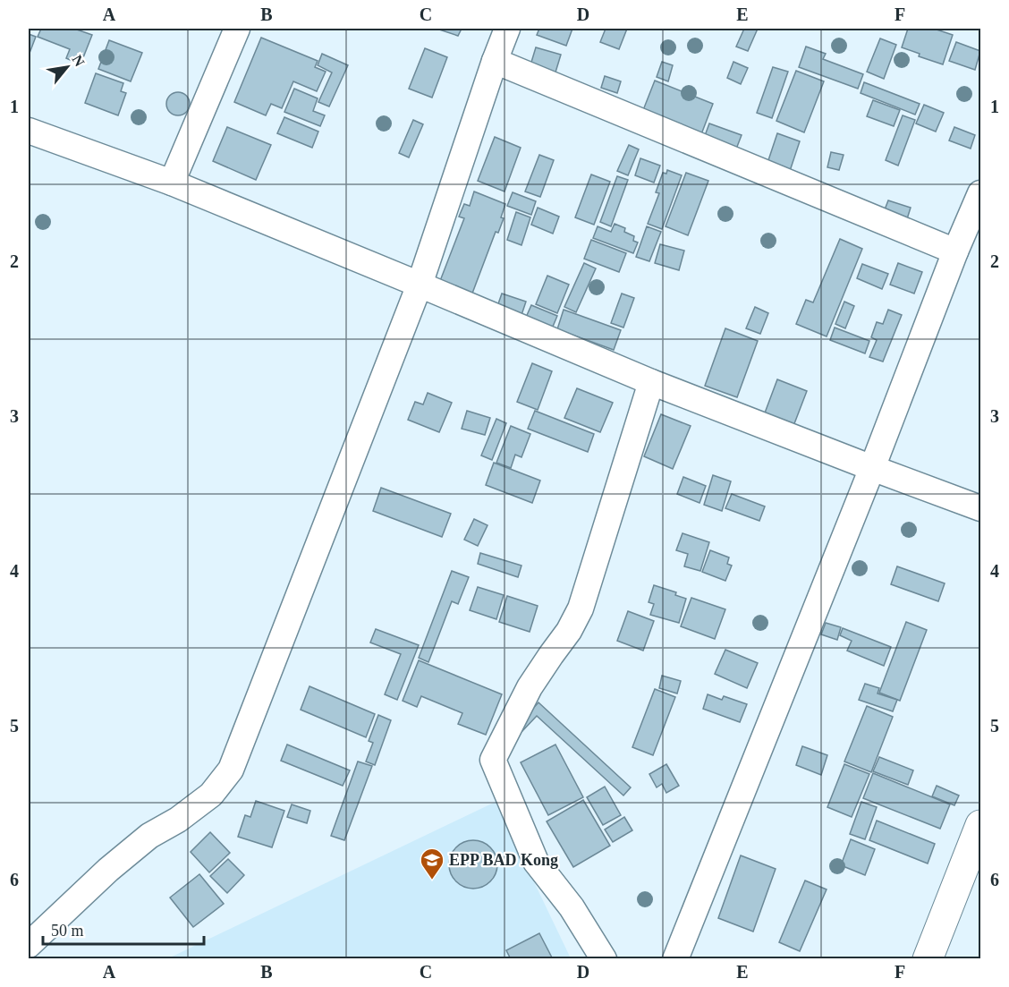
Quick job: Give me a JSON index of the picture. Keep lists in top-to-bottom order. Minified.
{"places":{"school or university":["EPP BAD Kong"]},"scale_bar":"50 m","north":"top right","grid":{"columns":["A","B","C","D","E","F"],"rows":["1","2","3","4","5","6"]}}
